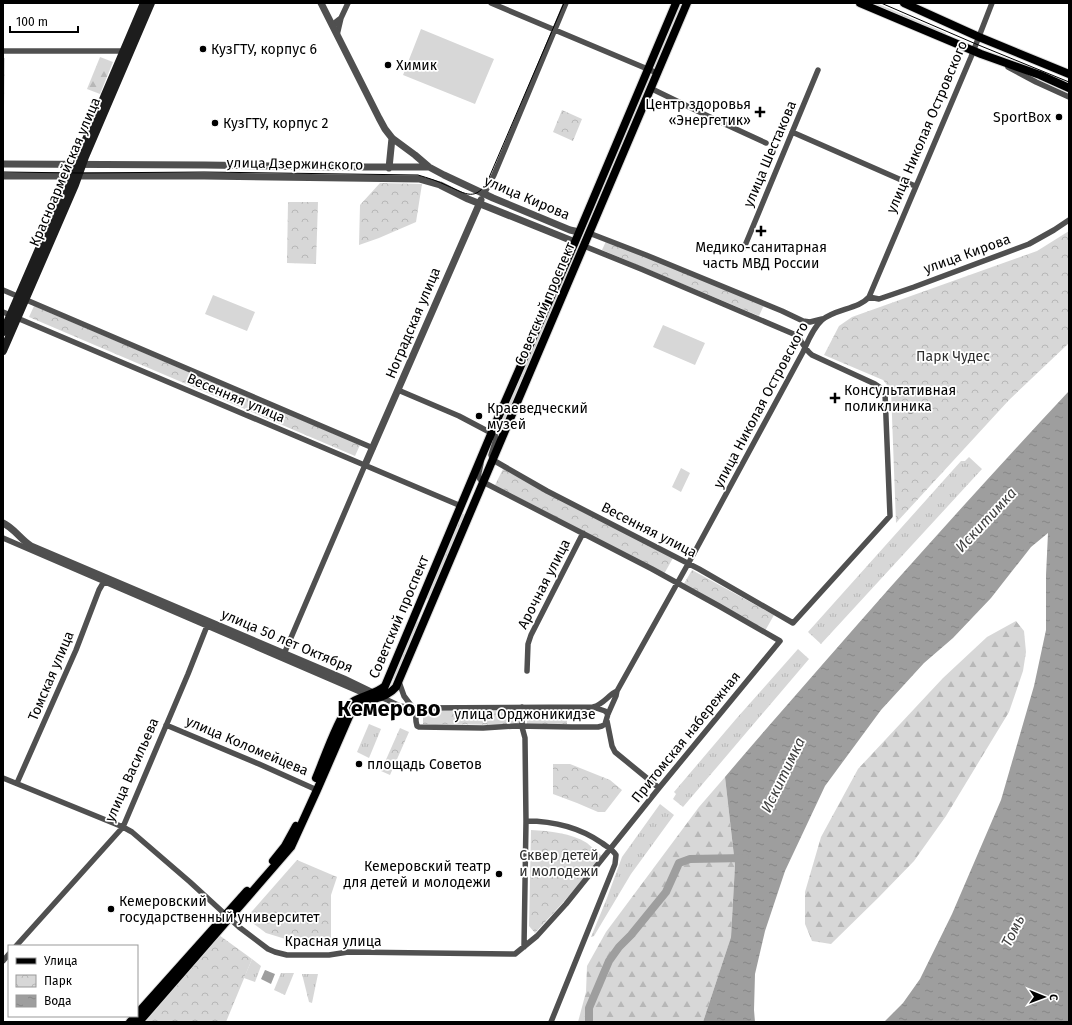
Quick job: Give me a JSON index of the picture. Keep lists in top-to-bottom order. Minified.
{"streets":{"main road":["Красноармейская улица","улица Кирова","Советский проспект"],"street":["улица Николая Островского","улица Шестакова","улица Дзержинского","Ноградская улица","Весенняя улица","Арочная улица","улица 50 лет Октября","Томская улица","улица Орджоникидзе","Притомская набережная","улица Коломейцева","улица Васильева","Красная улица"]},"crossings":[["улица Николая Островского","улица Кирова"],["улица Николая Островского","Весенняя улица"],["улица Николая Островского","улица Орджоникидзе"],["улица Николая Островского","Притомская набережная"],["улица Дзержинского","Красноармейская улица"],["улица Дзержинского","улица Кирова"],["улица Дзержинского","Советский проспект"],["улица Дзержинского","Ноградская улица"],["Красноармейская улица","Весенняя улица"],["улица Кирова","Советский проспект"],["улица Кирова","Ноградская улица"],["Советский проспект","Весенняя улица"],["Советский проспект","улица 50 лет Октября"],["Советский проспект","улица Орджоникидзе"],["Советский проспект","улица Коломейцева"],["Советский проспект","Красная улица"],["Ноградская улица","Весенняя улица"],["Ноградская улица","улица 50 лет Октября"],["улица 50 лет Октября","Томская улица"],["улица 50 лет Октября","улица Орджоникидзе"],["улица 50 лет Октября","улица Васильева"],["Томская улица","Красная улица"],["Притомская набережная","Красная улица"],["улица Коломейцева","улица Васильева"],["улица Васильева","Красная улица"]],"districts":["Кемерово"],"water":["Искитимка","Томь"],"parks":["Парк Чудес","Сквер детей и молодежи"],"places":{"other":["КузГТУ, корпус 6","Химик","SportBox","КузГТУ, корпус 2","Краеведческий музей","площадь Советов","Кемеровский театр для детей и молодежи","Кемеровский государственный университет"],"health":["Центр здоровья «Энергетик»","Медико-санитарная часть МВД России","Консультативная поликлиника"]},"legend":["Улица","Парк","Вода"],"scale_bar":"100 m","north":"right"}
